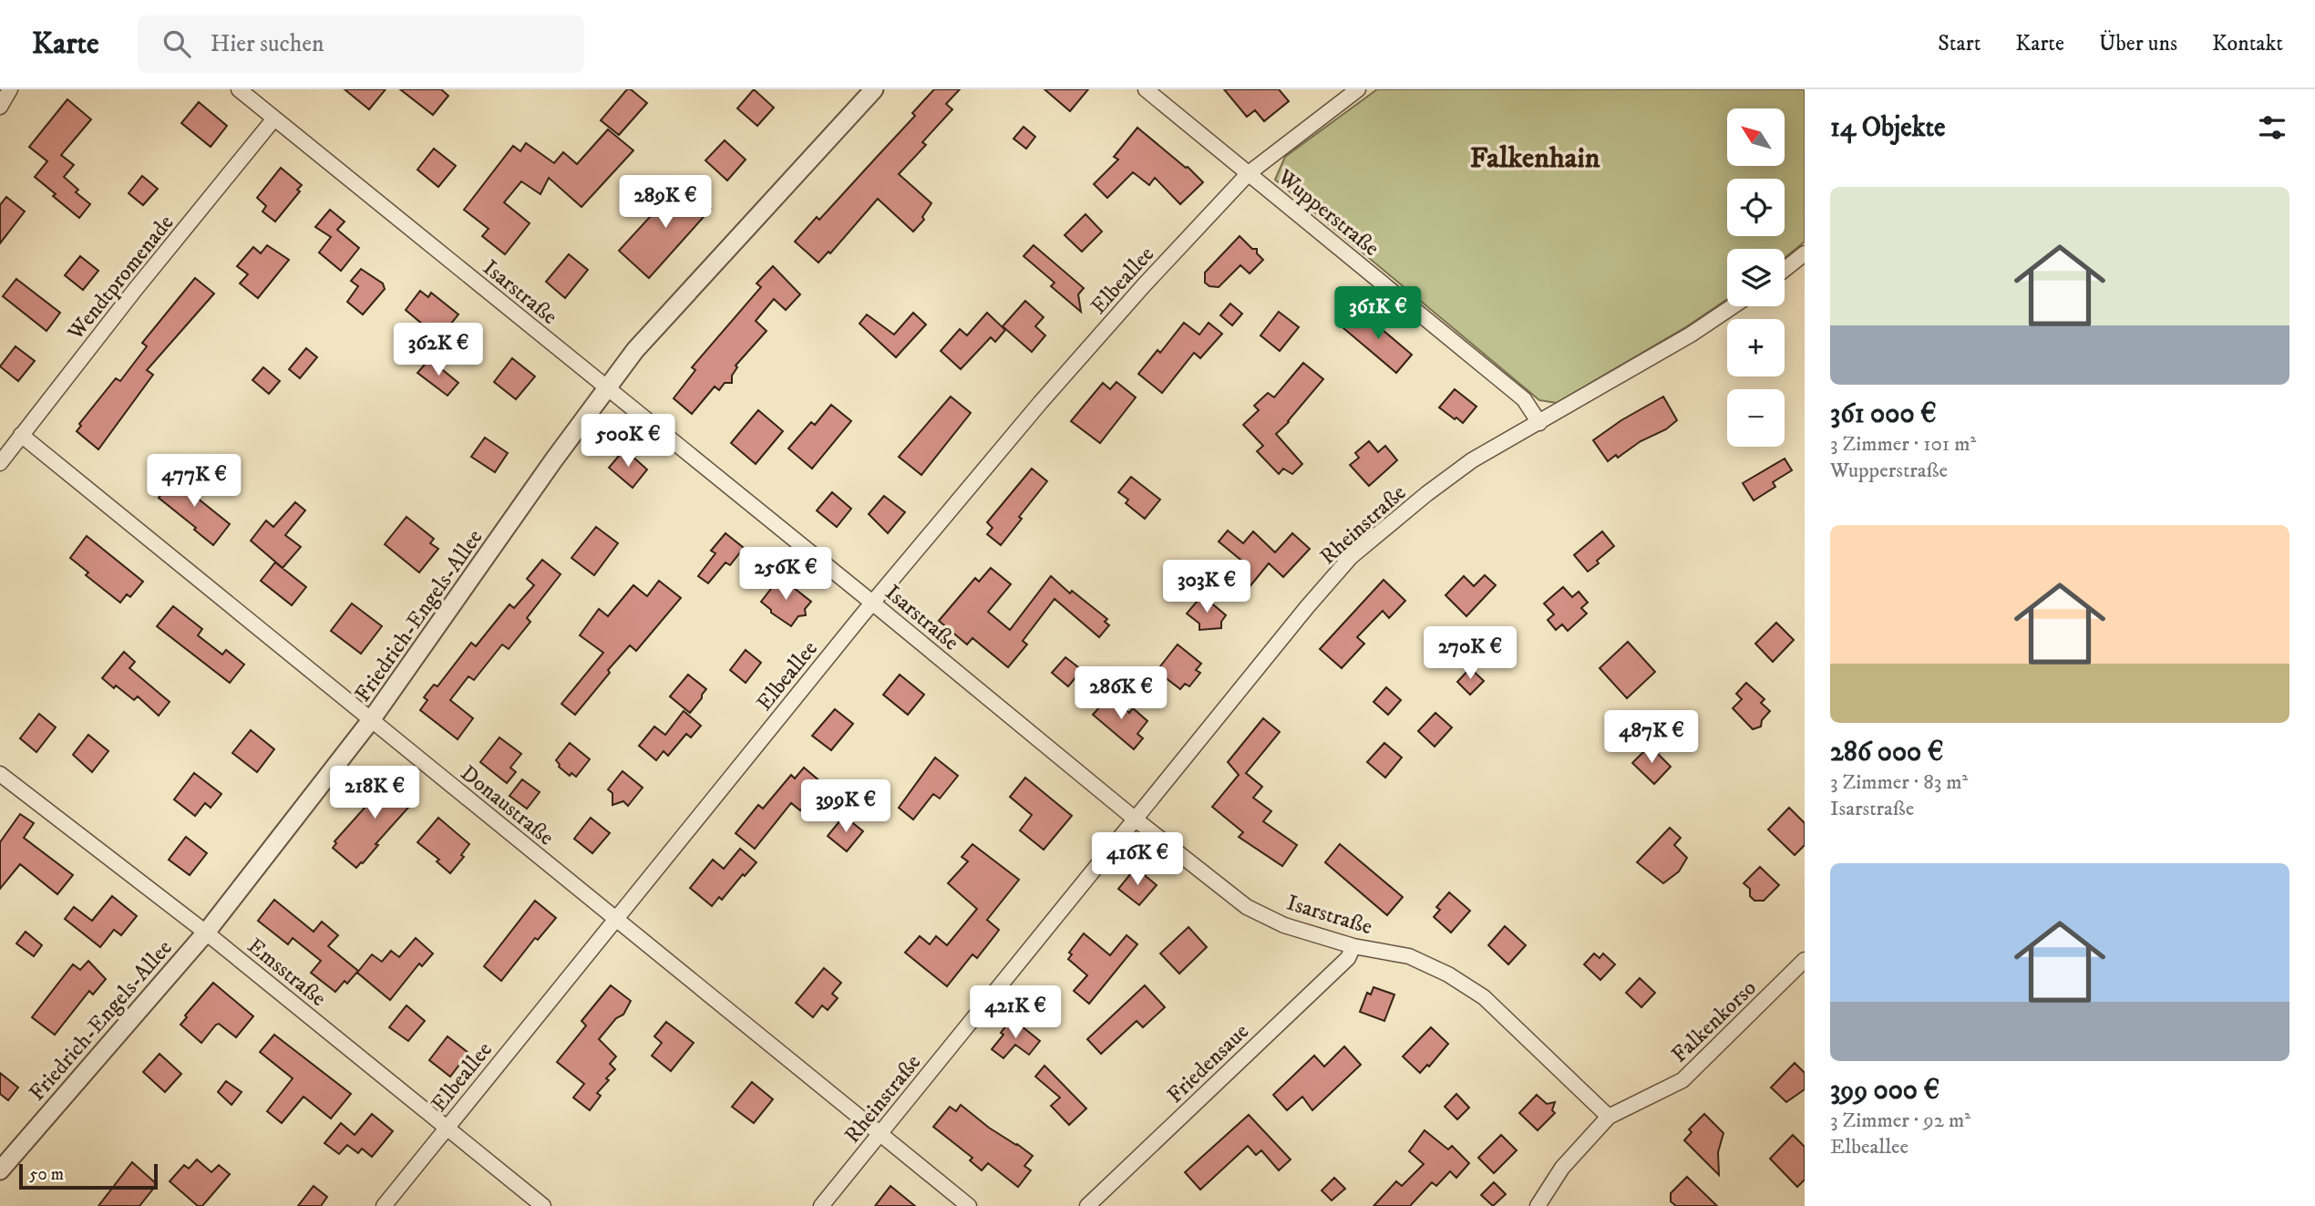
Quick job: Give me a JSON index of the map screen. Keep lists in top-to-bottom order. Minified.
{"streets":{"street":["Wupperstraße","Wendtpromenade","Elbeallee","Isarstraße","Rheinstraße","Friedrich-Engels-Allee","Donaustraße","Emsstraße","Falkenkorso","Friedensaue"]},"crossings":[["Wupperstraße","Elbeallee"],["Wupperstraße","Rheinstraße"],["Wendtpromenade","Isarstraße"],["Wendtpromenade","Donaustraße"],["Elbeallee","Isarstraße"],["Elbeallee","Donaustraße"],["Elbeallee","Emsstraße"],["Isarstraße","Rheinstraße"],["Isarstraße","Friedrich-Engels-Allee"],["Isarstraße","Falkenkorso"],["Isarstraße","Friedensaue"],["Rheinstraße","Donaustraße"],["Friedrich-Engels-Allee","Donaustraße"],["Friedrich-Engels-Allee","Emsstraße"]],"districts":["Falkenhain"],"scale_bar":"50 m","north":"top left","page":{"header":"Karte","search":"Hier suchen","nav":["Start","Karte","Über uns","Kontakt"],"heading":"14 Objekte","map_buttons":["+","−"],"list":[{"name":"361 000 €","note":"3 Zimmer · 101 m² · Wupperstraße"},{"name":"286 000 €","note":"3 Zimmer · 83 m² · Isarstraße"},{"name":"399 000 €","note":"3 Zimmer · 92 m² · Elbeallee"}],"price":["289K €","361K €","362K €","500K €","477K €","256K €","303K €","270K €","286K €","487K €","218K €","399K €","416K €","421K €"],"scale":"50 m"}}
